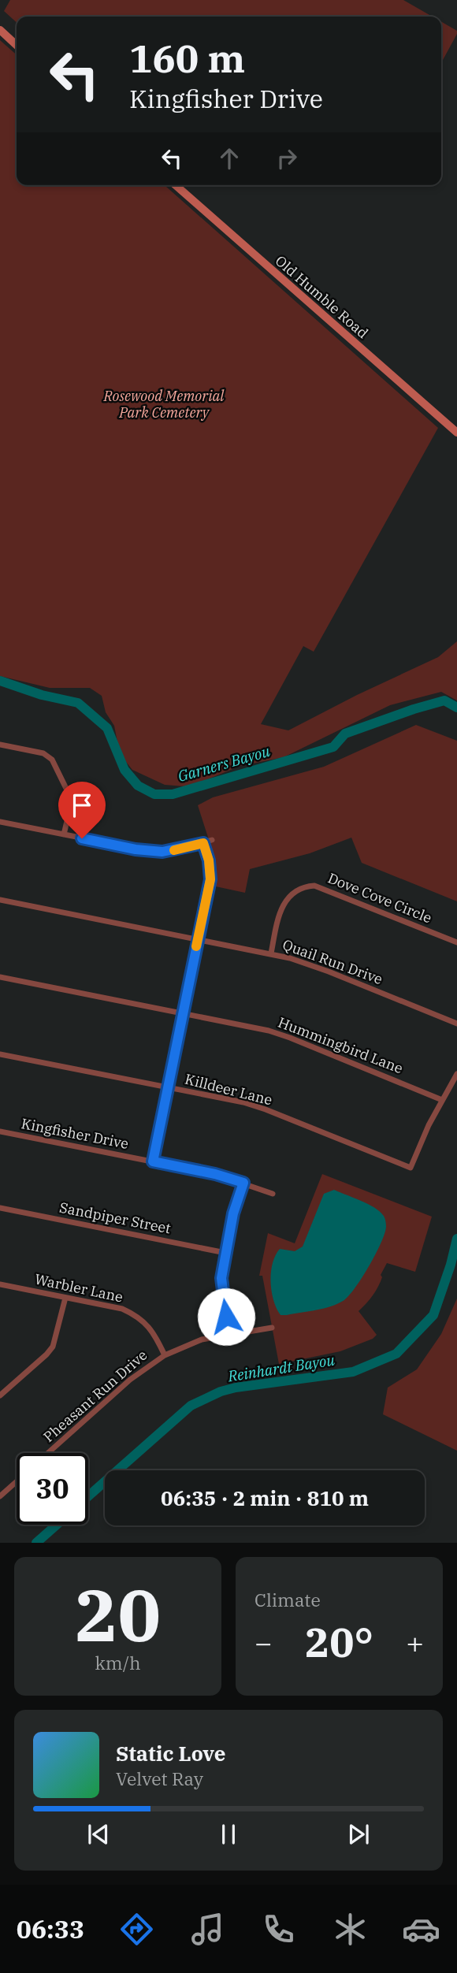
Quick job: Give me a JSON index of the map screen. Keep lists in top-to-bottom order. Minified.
{"streets":{"main road":["Old Humble Road"],"street":["Dove Cove Circle","Quail Run Drive","Hummingbird Lane","Killdeer Lane","Kingfisher Drive","Sandpiper Street","Warbler Lane","Pheasant Run Drive"]},"crossings":[["Dove Cove Circle","Quail Run Drive"],["Hummingbird Lane","Killdeer Lane"],["Warbler Lane","Pheasant Run Drive"]],"water":["Garners Bayou","Reinhardt Bayou"],"parks":["Rosewood Memorial Park Cemetery"],"page":{"turn":["160 m","Kingfisher Drive"],"limit":"30","trip":"06:35 · 2 min · 810 m","tile":[["20","km/h"],"Climate"],"heat":["−","20°","+"],"song":["Static Love","Velvet Ray"],"tabs":"06:33"}}
